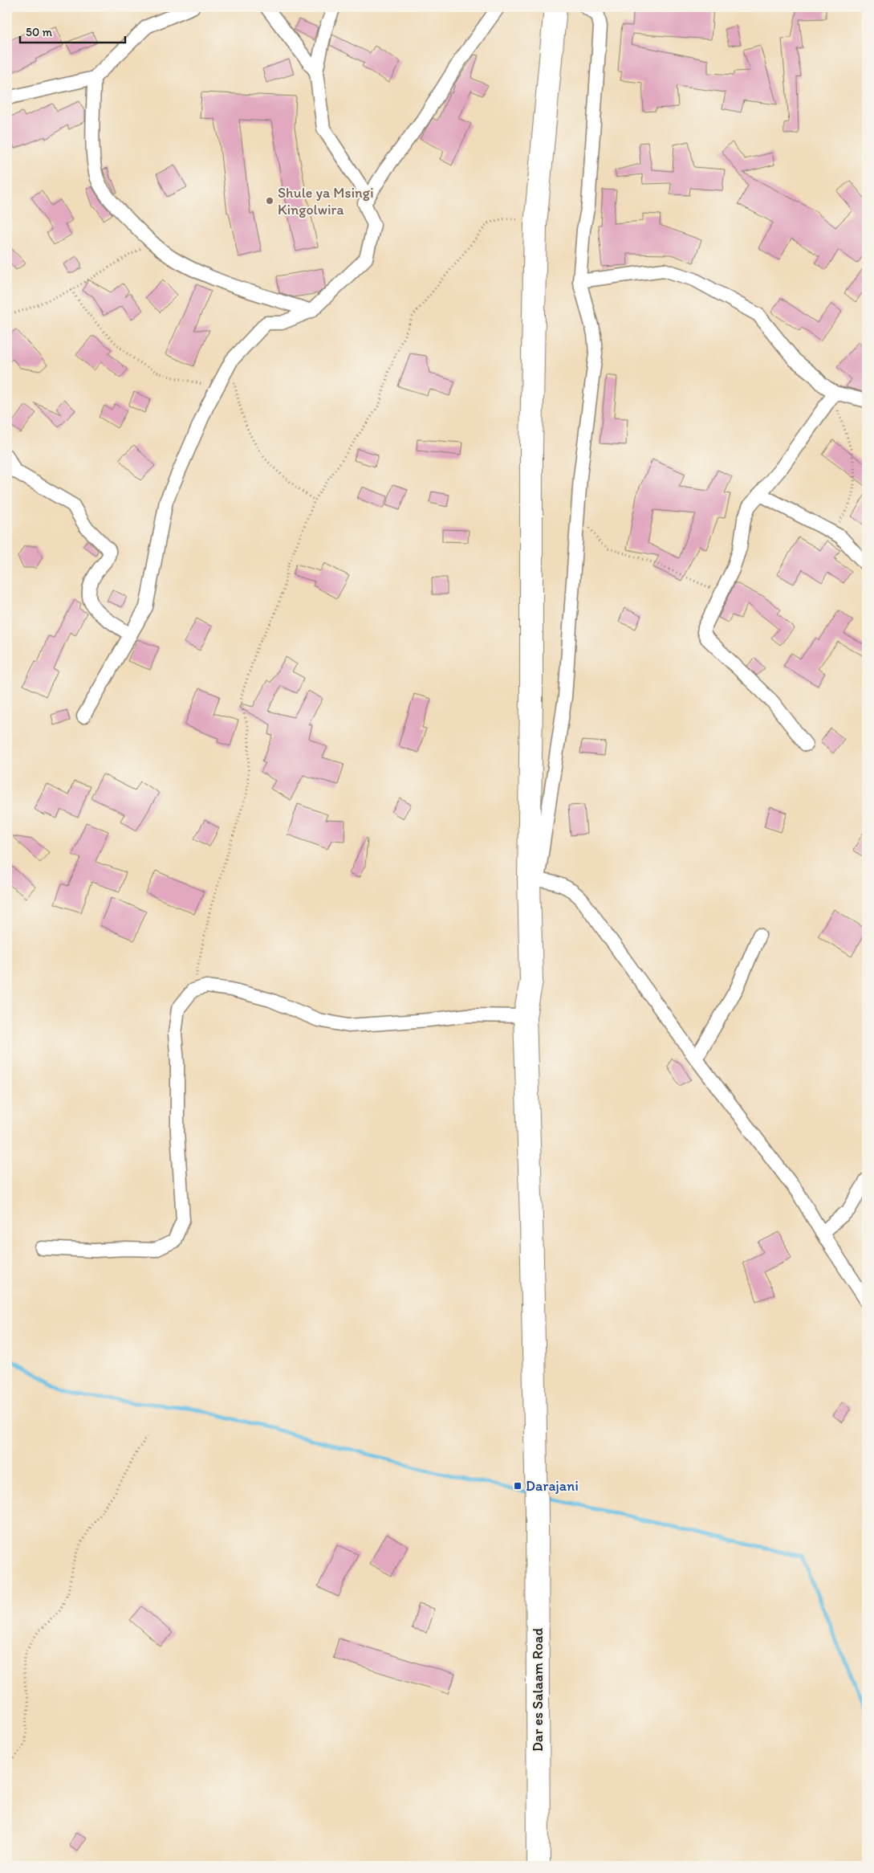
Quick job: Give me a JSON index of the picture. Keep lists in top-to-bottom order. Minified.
{"streets":{"highway":["Dar es Salaam Road"]},"places":{"other":["Shule ya Msingi Kingolwira"],"transit":["Darajani"]},"scale_bar":"50 m"}
